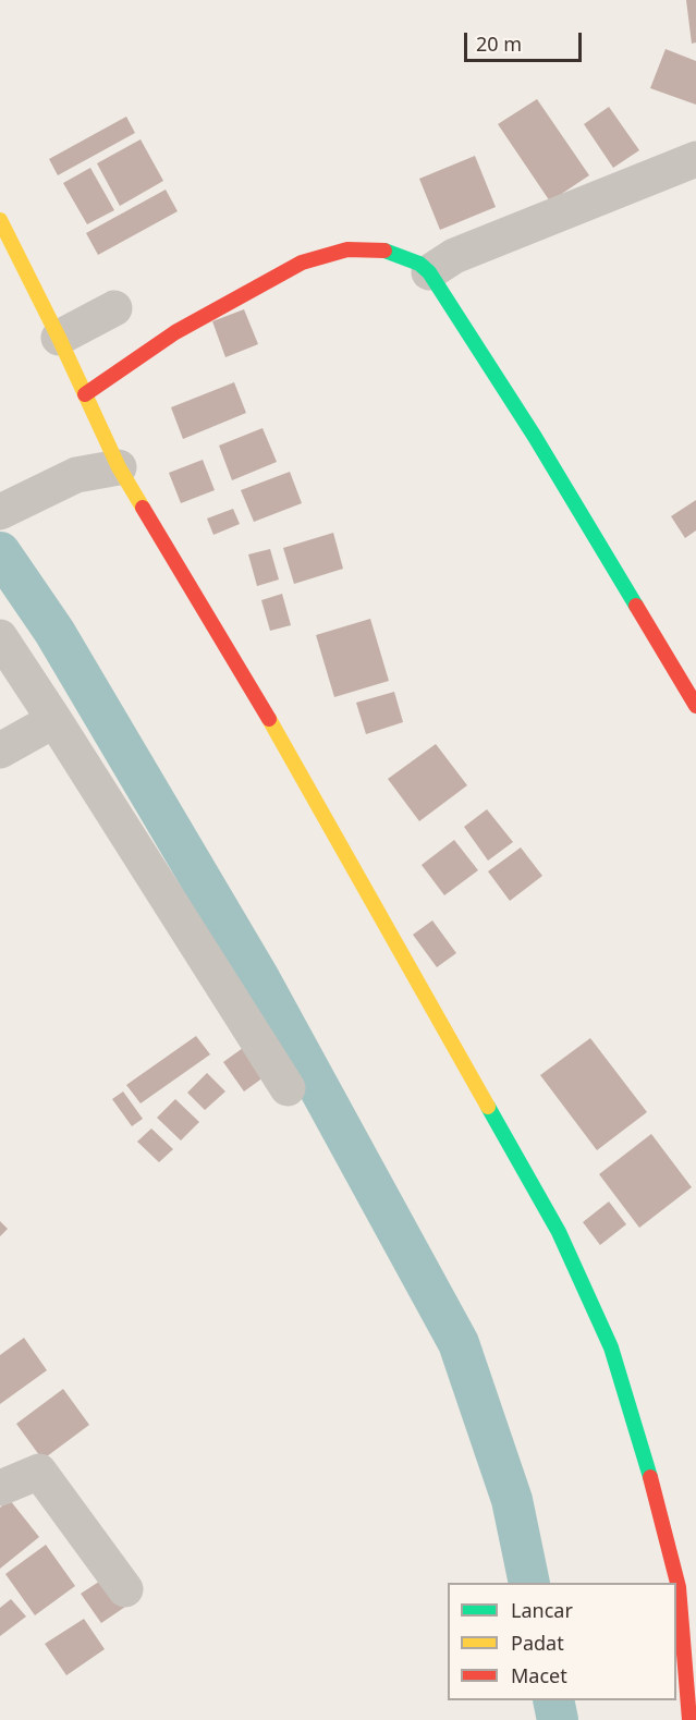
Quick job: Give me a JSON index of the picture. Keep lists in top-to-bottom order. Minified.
{"legend":["Lancar","Padat","Macet"],"scale_bar":"20 m"}
